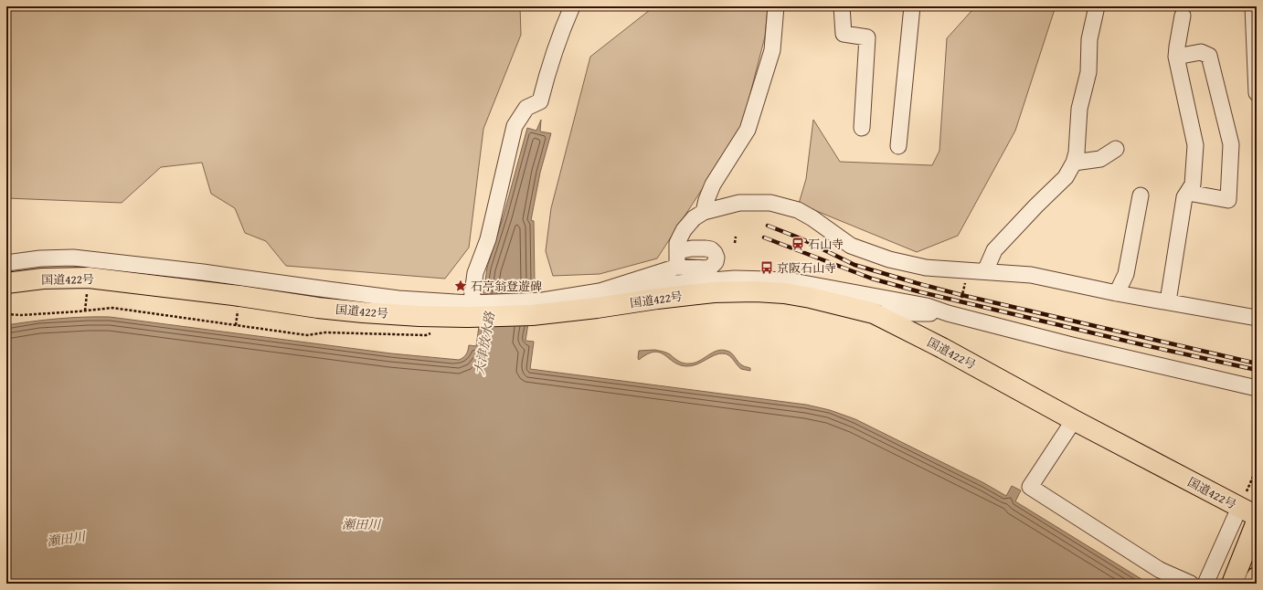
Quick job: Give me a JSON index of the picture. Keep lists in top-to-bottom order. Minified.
{"streets":{"highway":["国道422号"]},"water":["大津放水路","瀬田川"],"places":{"station":["石山寺"],"bus stop":["京阪石山寺"],"place":["石亭翁登遊碑"]}}
